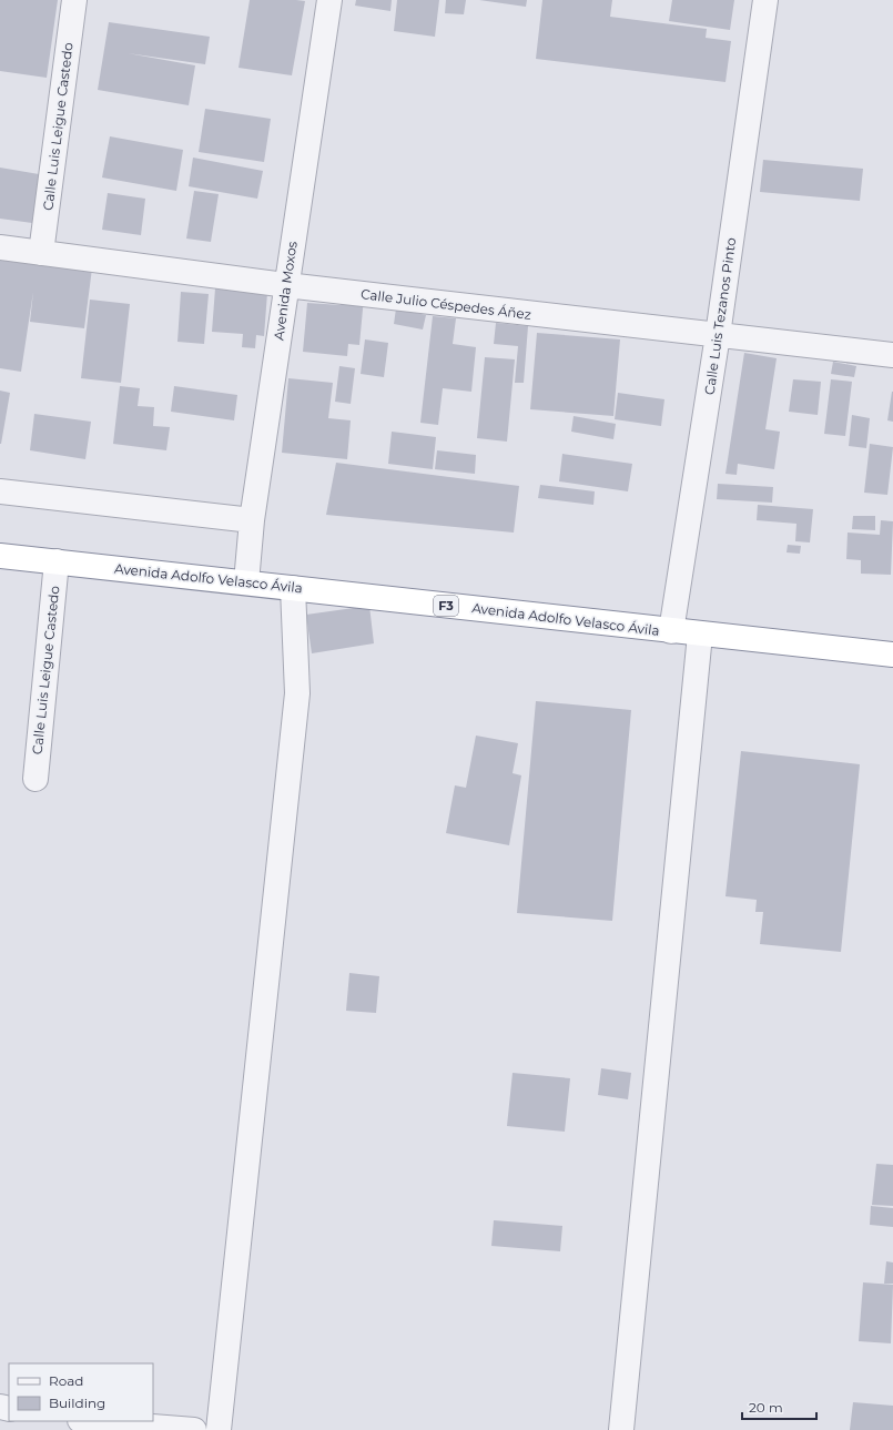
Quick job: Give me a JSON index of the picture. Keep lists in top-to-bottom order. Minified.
{"streets":{"highway":["Avenida Adolfo Velasco Ávila","F3"],"street":["Calle Luis Leigue Castedo","Avenida Moxos","Calle Julio Céspedes Áñez","Calle Luis Tezanos Pinto"]},"crossings":[["Calle Luis Leigue Castedo","Calle Julio Céspedes Áñez"],["Calle Luis Leigue Castedo","Avenida Adolfo Velasco Ávila"],["Avenida Moxos","Calle Julio Céspedes Áñez"],["Avenida Moxos","Avenida Adolfo Velasco Ávila"],["Calle Julio Céspedes Áñez","Calle Luis Tezanos Pinto"],["Calle Luis Tezanos Pinto","Avenida Adolfo Velasco Ávila"]],"legend":["Road","Building"],"scale_bar":"20 m"}
